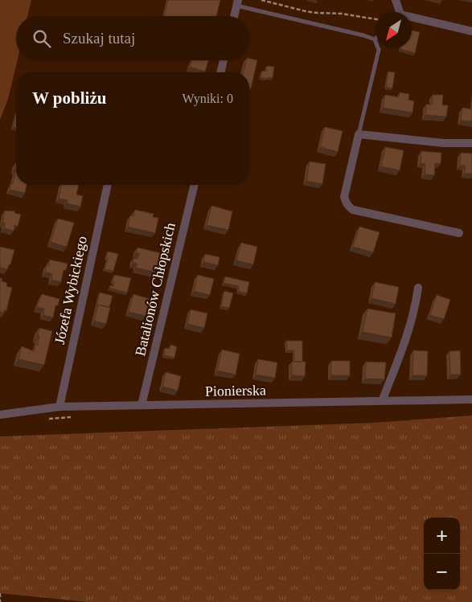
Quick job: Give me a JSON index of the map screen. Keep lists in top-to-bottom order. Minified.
{"streets":{"street":["Batalionów Chłopskich","Józefa Wybickiego","Pionierska"]},"crossings":[["Batalionów Chłopskich","Pionierska"],["Józefa Wybickiego","Pionierska"]],"north":"bottom left","page":{"search":"Szukaj tutaj","heading":["W pobliżu","Wyniki: 0"],"map_buttons":["+","−"]}}
